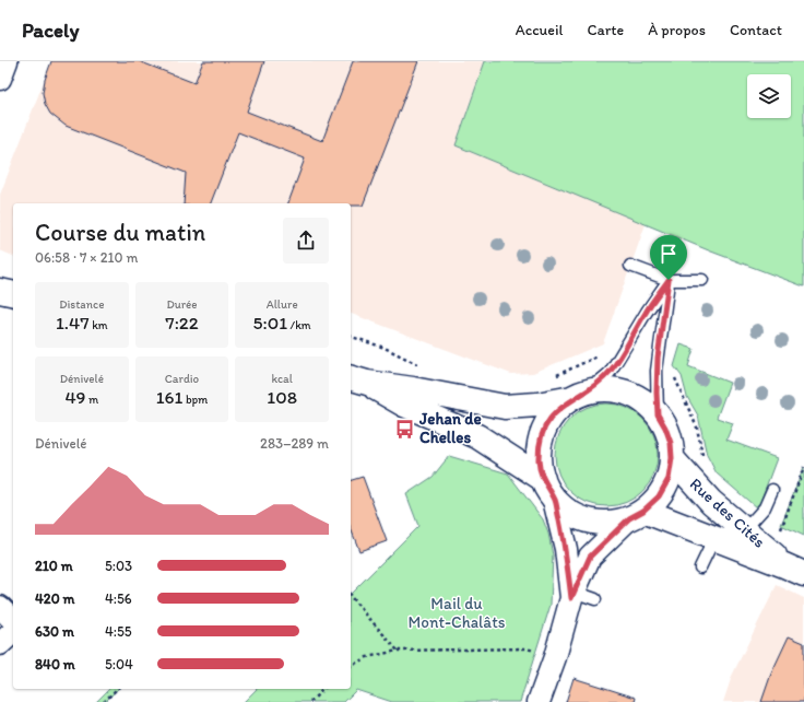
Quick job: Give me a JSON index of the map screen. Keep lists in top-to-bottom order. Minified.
{"streets":{"street":["Rue des Cités"]},"parks":["Mail du Mont-Chalâts"],"places":{"bus stop":["Jehan de Chelles"]},"page":{"header":"Pacely","nav":["Accueil","Carte","À propos","Contact"],"heading":["Course du matin","06:58 · 7 × 210 m"],"stats":[["Distance","1.47 km"],["Durée","7:22"],["Allure","5:01 /km"],["Dénivelé","49 m"],["Cardio","161 bpm"],["kcal","108"]],"chart":["Dénivelé","283–289 m"],"list":[{"name":"210 m","note":"5:03"},{"name":"420 m","note":"4:56"},{"name":"630 m","note":"4:55"},{"name":"840 m","note":"5:04"}]}}
